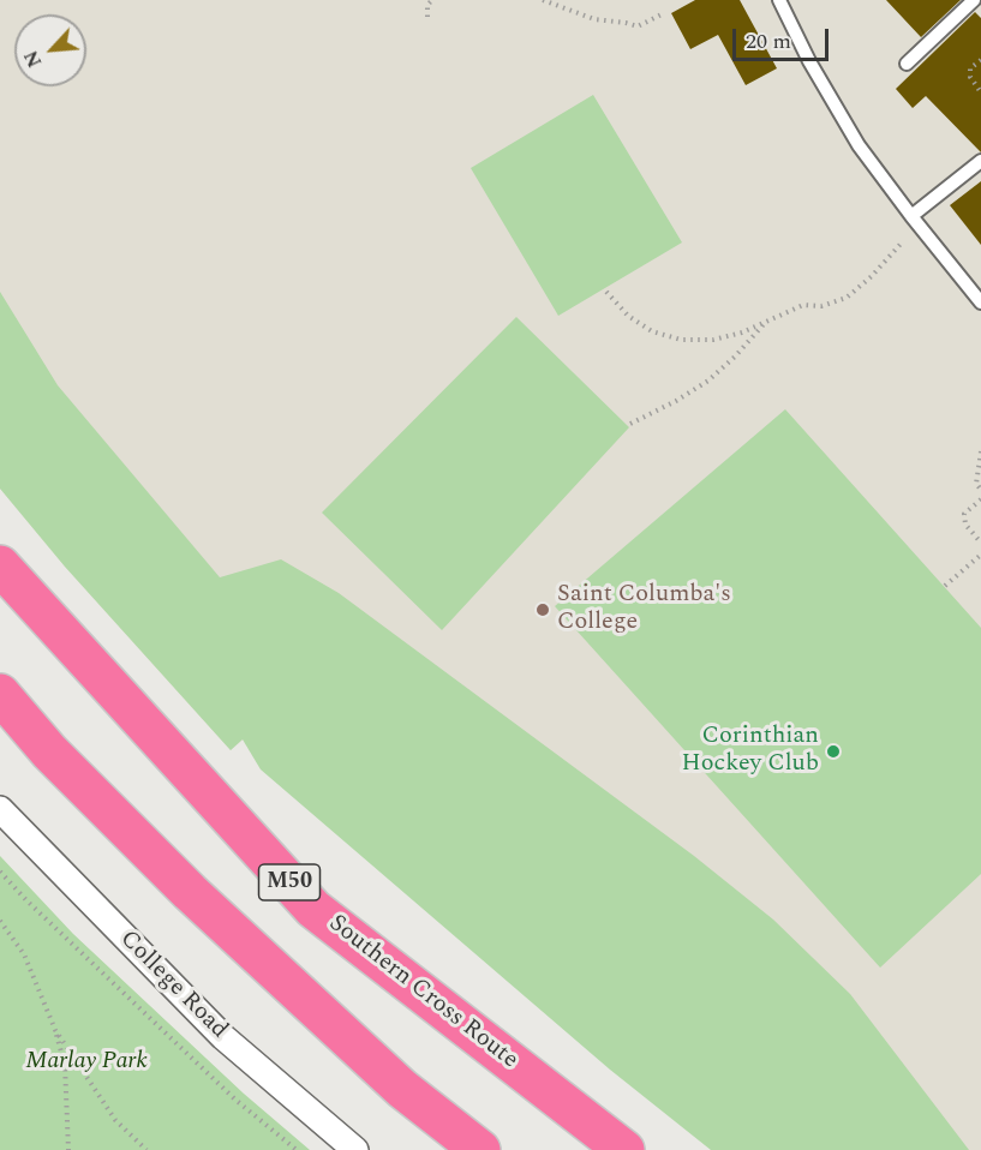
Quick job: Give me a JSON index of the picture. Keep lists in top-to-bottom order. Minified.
{"streets":{"highway":["M50","Southern Cross Route"],"street":["College Road"]},"parks":["Marlay Park"],"places":["Saint Columba's College","Corinthian Hockey Club"],"scale_bar":"20 m","north":"bottom left"}
